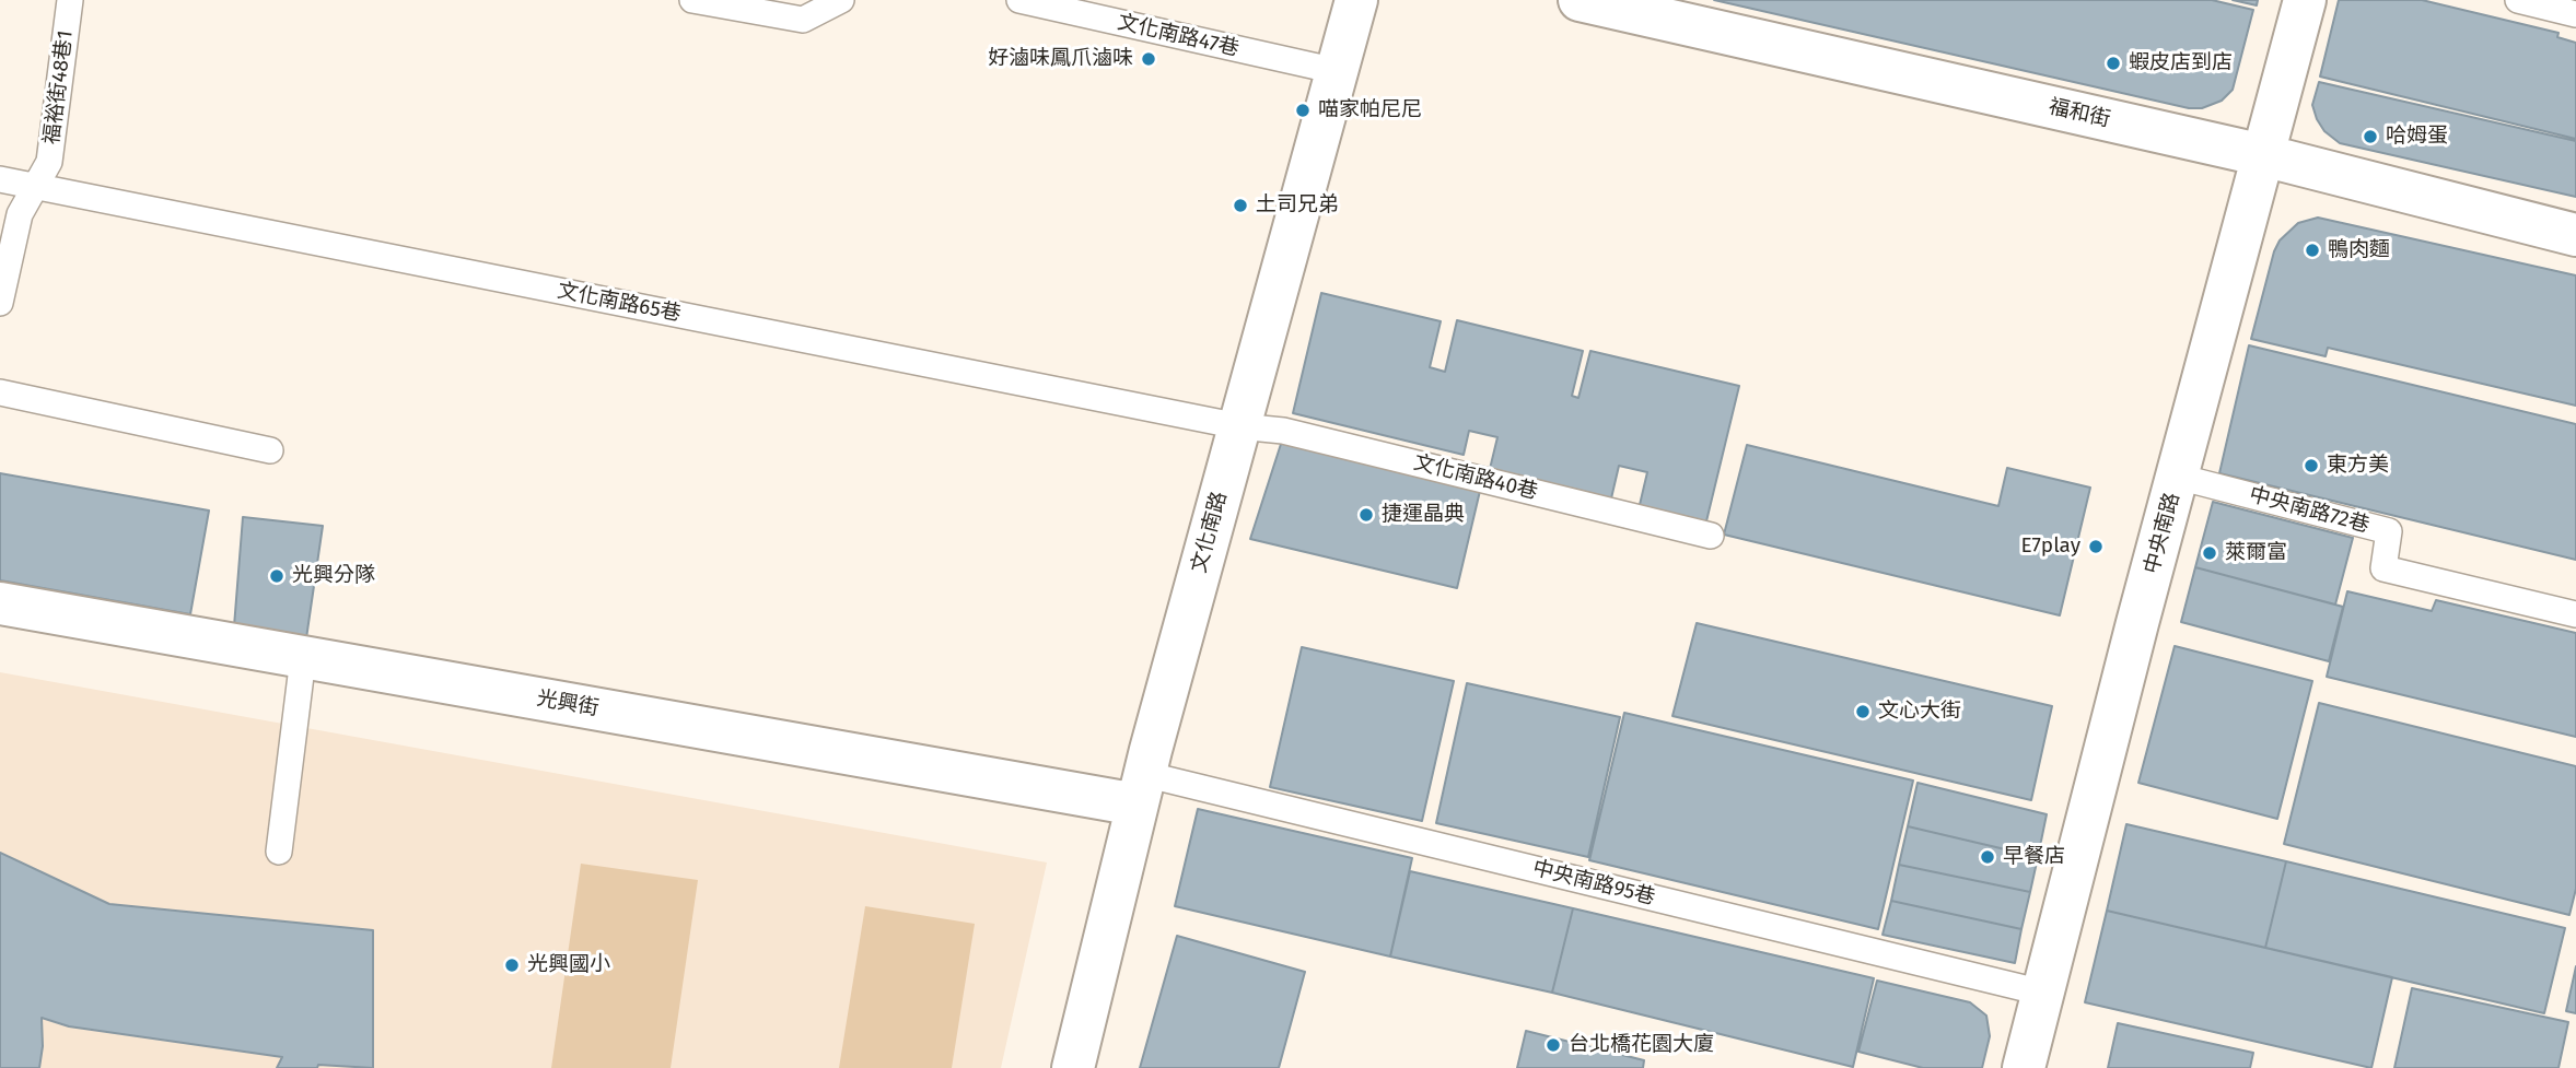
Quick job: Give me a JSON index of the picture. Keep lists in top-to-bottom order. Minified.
{"streets":{"street":["福和街","文化南路","中央南路","光興街"],"lane":["文化南路47巷","福裕街48巷1","文化南路65巷","文化南路40巷","中央南路72巷","中央南路95巷"]},"crossings":[["文化南路47巷","文化南路"],["福裕街48巷1","文化南路65巷"],["福和街","中央南路"],["文化南路65巷","文化南路40巷"],["文化南路65巷","文化南路"],["文化南路40巷","文化南路"],["中央南路72巷","中央南路"],["文化南路","光興街"],["文化南路","中央南路95巷"],["中央南路","中央南路95巷"],["光興街","中央南路95巷"]],"places":["好滷味鳳爪滷味","蝦皮店到店","喵家帕尼尼","哈姆蛋","土司兄弟","鴨肉麵","東方美","捷運晶典","E7play","萊爾富","光興分隊","文心大街","早餐店","光興國小","台北橋花園大廈"]}
